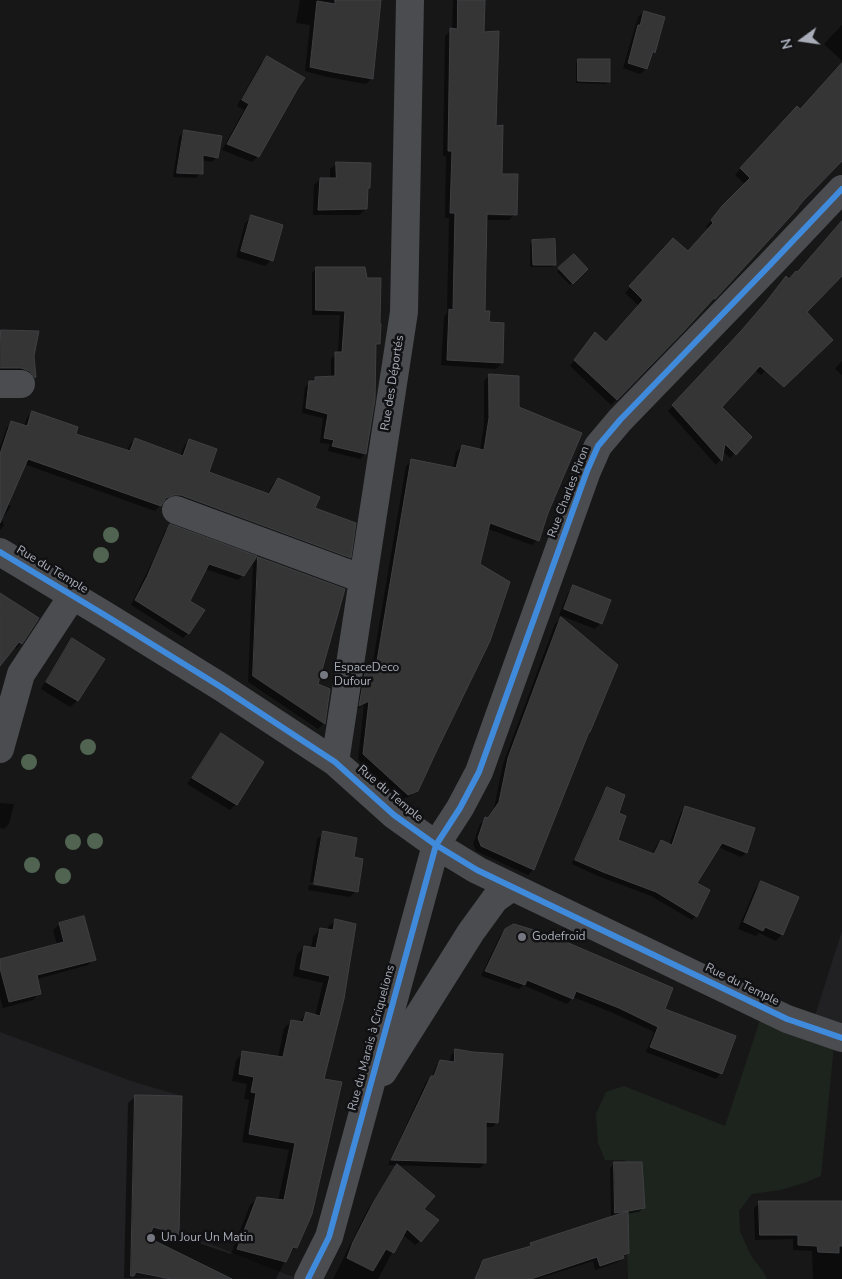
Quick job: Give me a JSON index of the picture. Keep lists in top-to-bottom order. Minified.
{"streets":{"street":["Rue des Déportés","Rue Charles Piron","Rue du Temple","Rue du Marais à Criquelions"]},"crossings":[["Rue des Déportés","Rue du Temple"],["Rue Charles Piron","Rue du Temple"],["Rue Charles Piron","Rue du Marais à Criquelions"],["Rue du Temple","Rue du Marais à Criquelions"]],"places":["EspaceDeco Dufour","Godefroid","Un Jour Un Matin"],"north":"left"}
